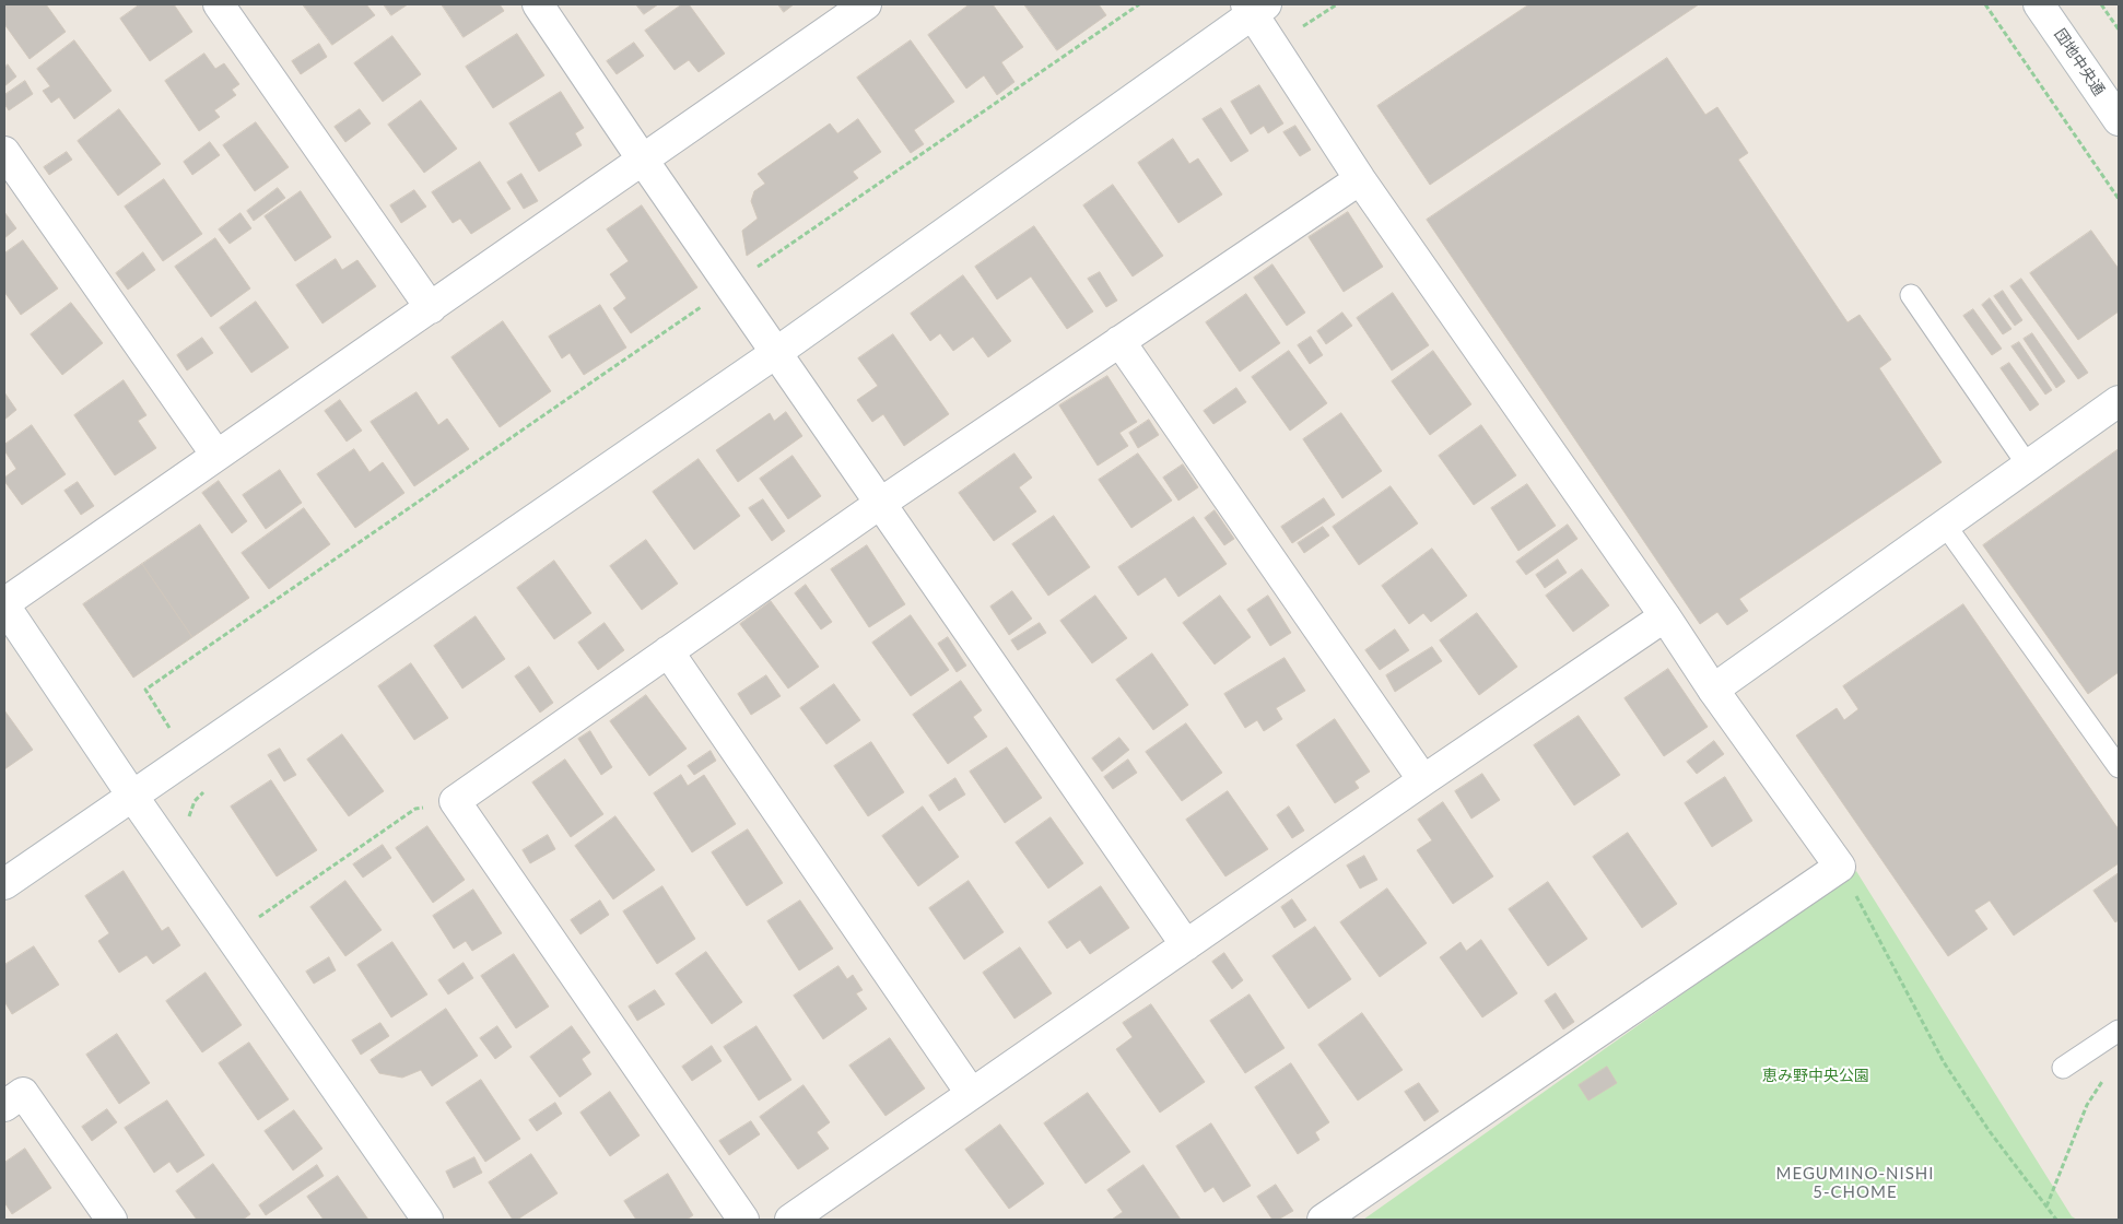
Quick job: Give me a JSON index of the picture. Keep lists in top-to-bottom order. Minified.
{"streets":{"street":["団地中央通"]},"districts":["MEGUMINO-NISHI 5-CHOME"],"parks":["恵み野中央公園"]}
